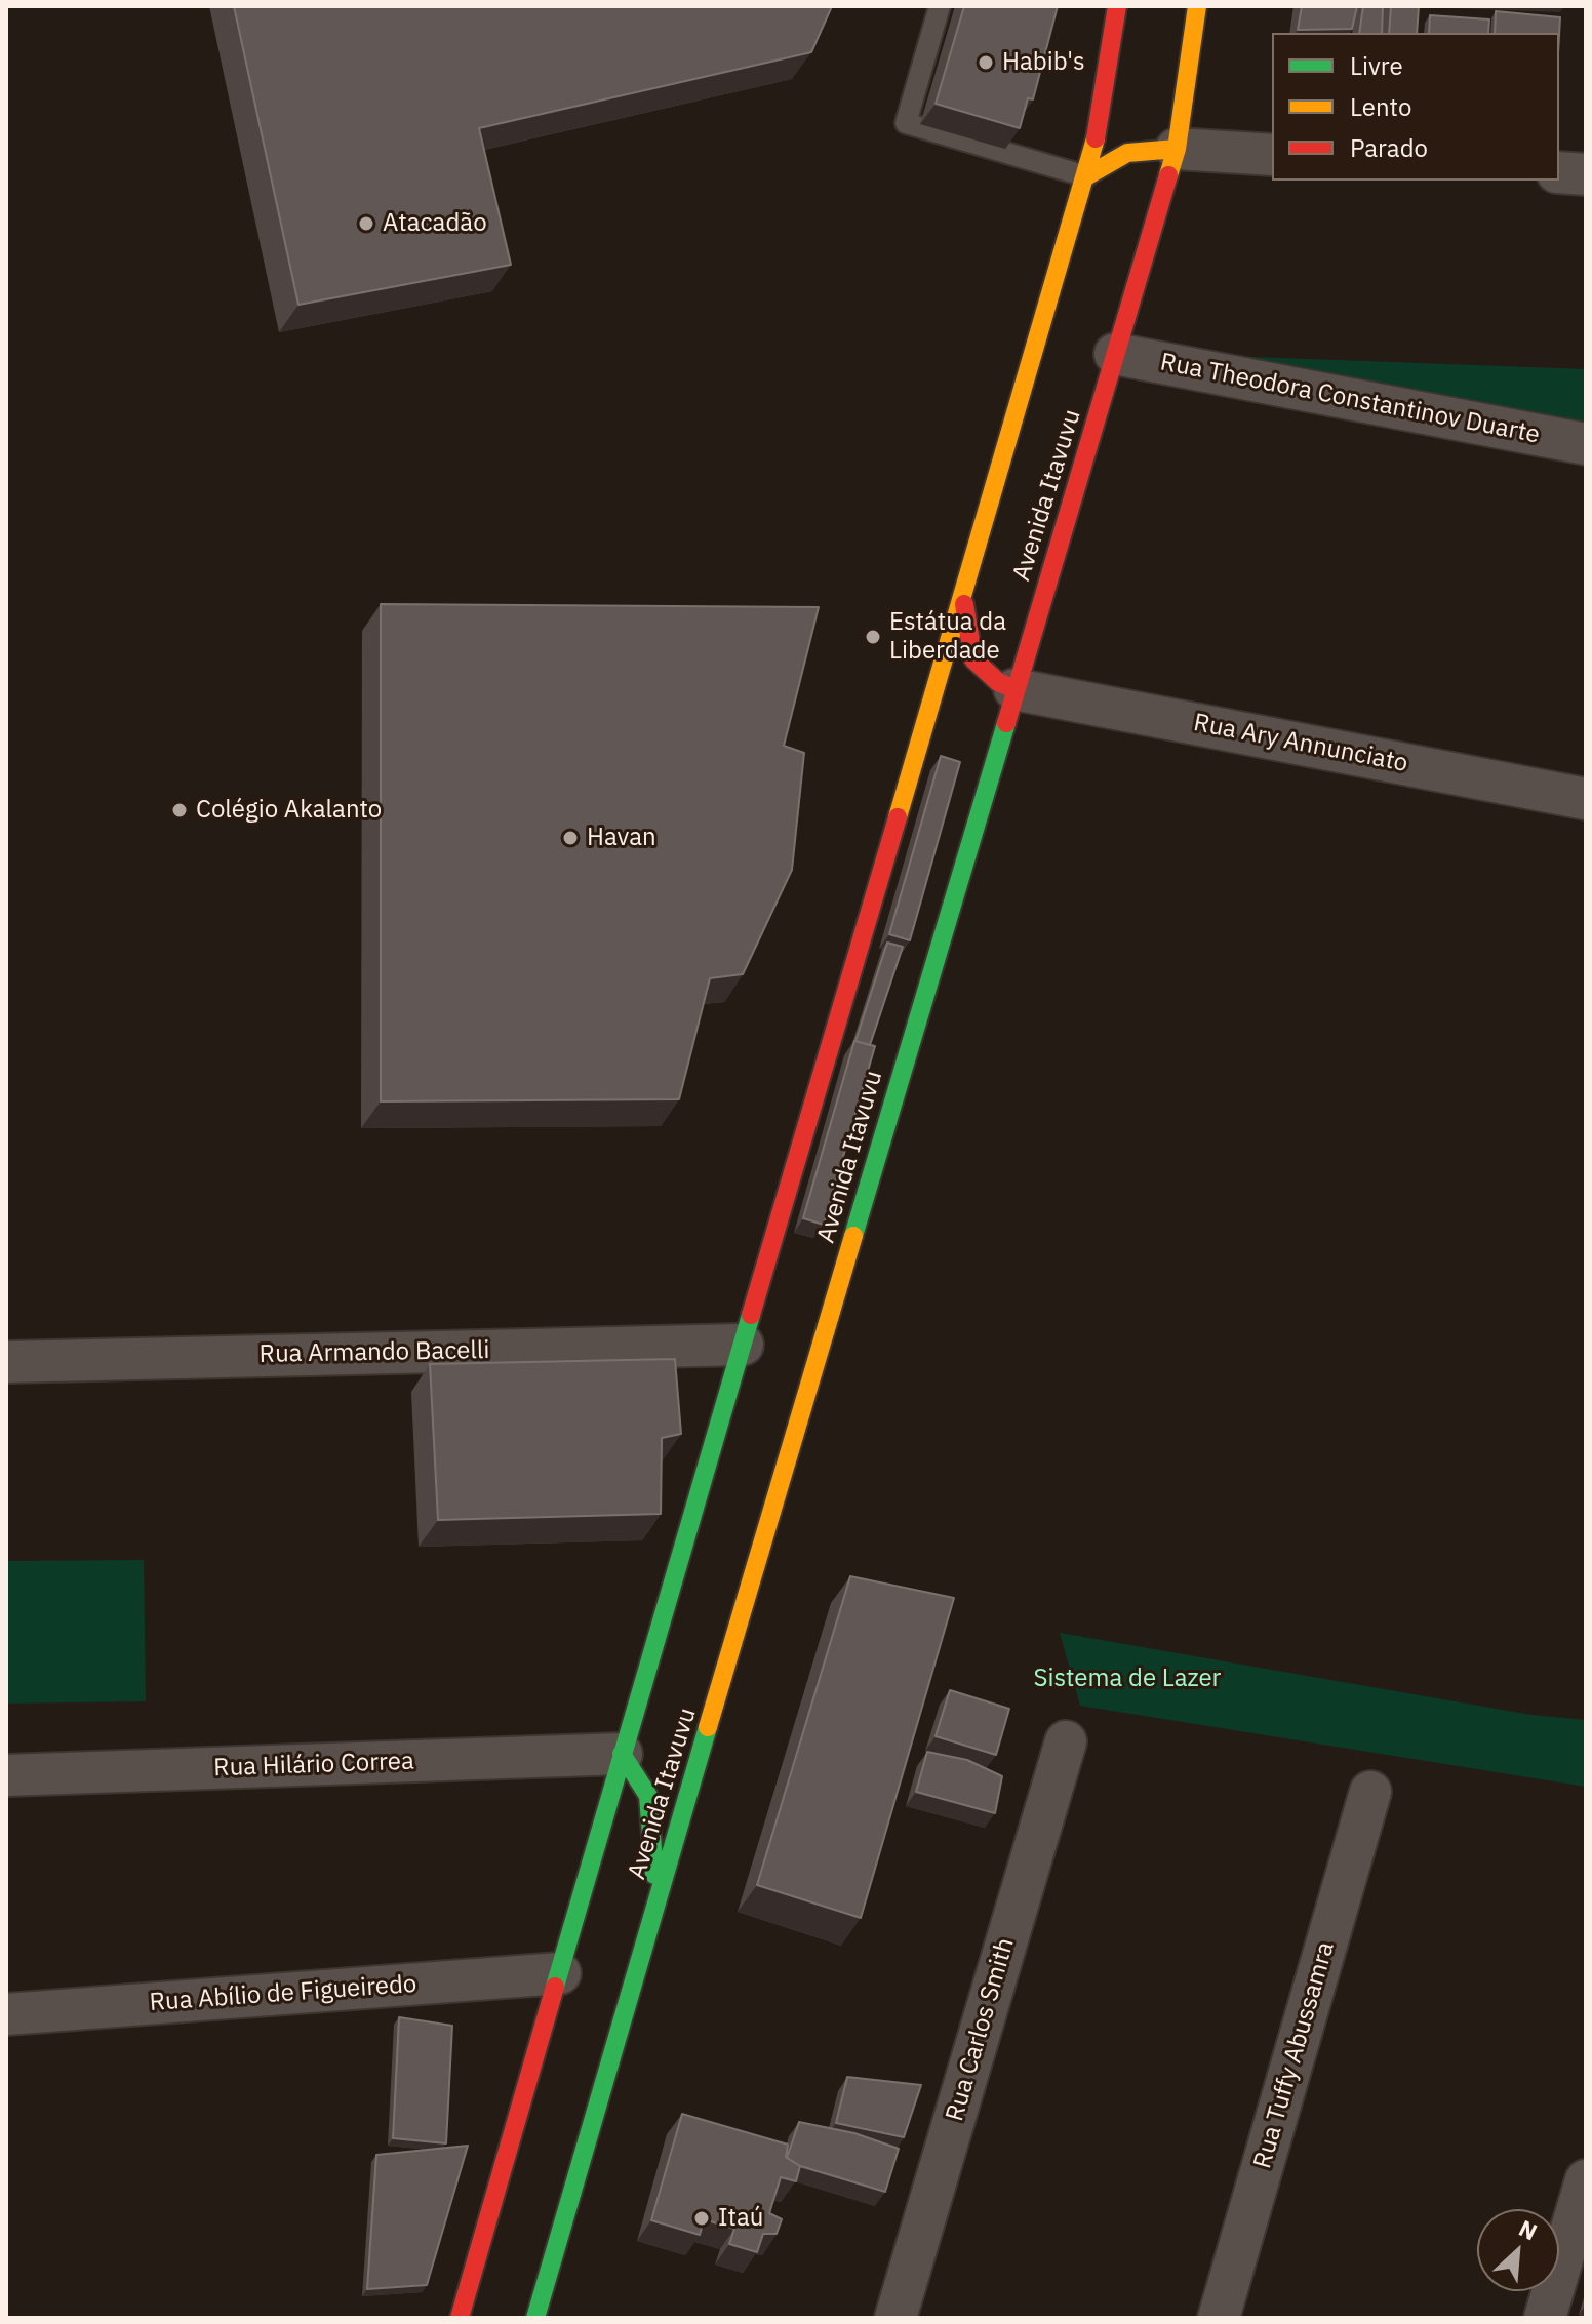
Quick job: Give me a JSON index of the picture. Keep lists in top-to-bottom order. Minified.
{"streets":{"main road":["Avenida Itavuvu"],"street":["Rua Theodora Constantinov Duarte","Rua Ary Annunciato","Rua Armando Bacelli","Rua Hilário Correa","Rua Abílio de Figueiredo","Rua Carlos Smith","Rua Tuffy Abussamra"]},"crossings":[["Rua Theodora Constantinov Duarte","Avenida Itavuvu"],["Avenida Itavuvu","Rua Ary Annunciato"],["Avenida Itavuvu","Rua Armando Bacelli"],["Avenida Itavuvu","Rua Hilário Correa"],["Avenida Itavuvu","Rua Abílio de Figueiredo"]],"parks":["Sistema de Lazer"],"places":["Habib's","Atacadão","Estátua da Liberdade","Colégio Akalanto","Havan","Itaú"],"legend":["Livre","Lento","Parado"],"north":"top right"}
